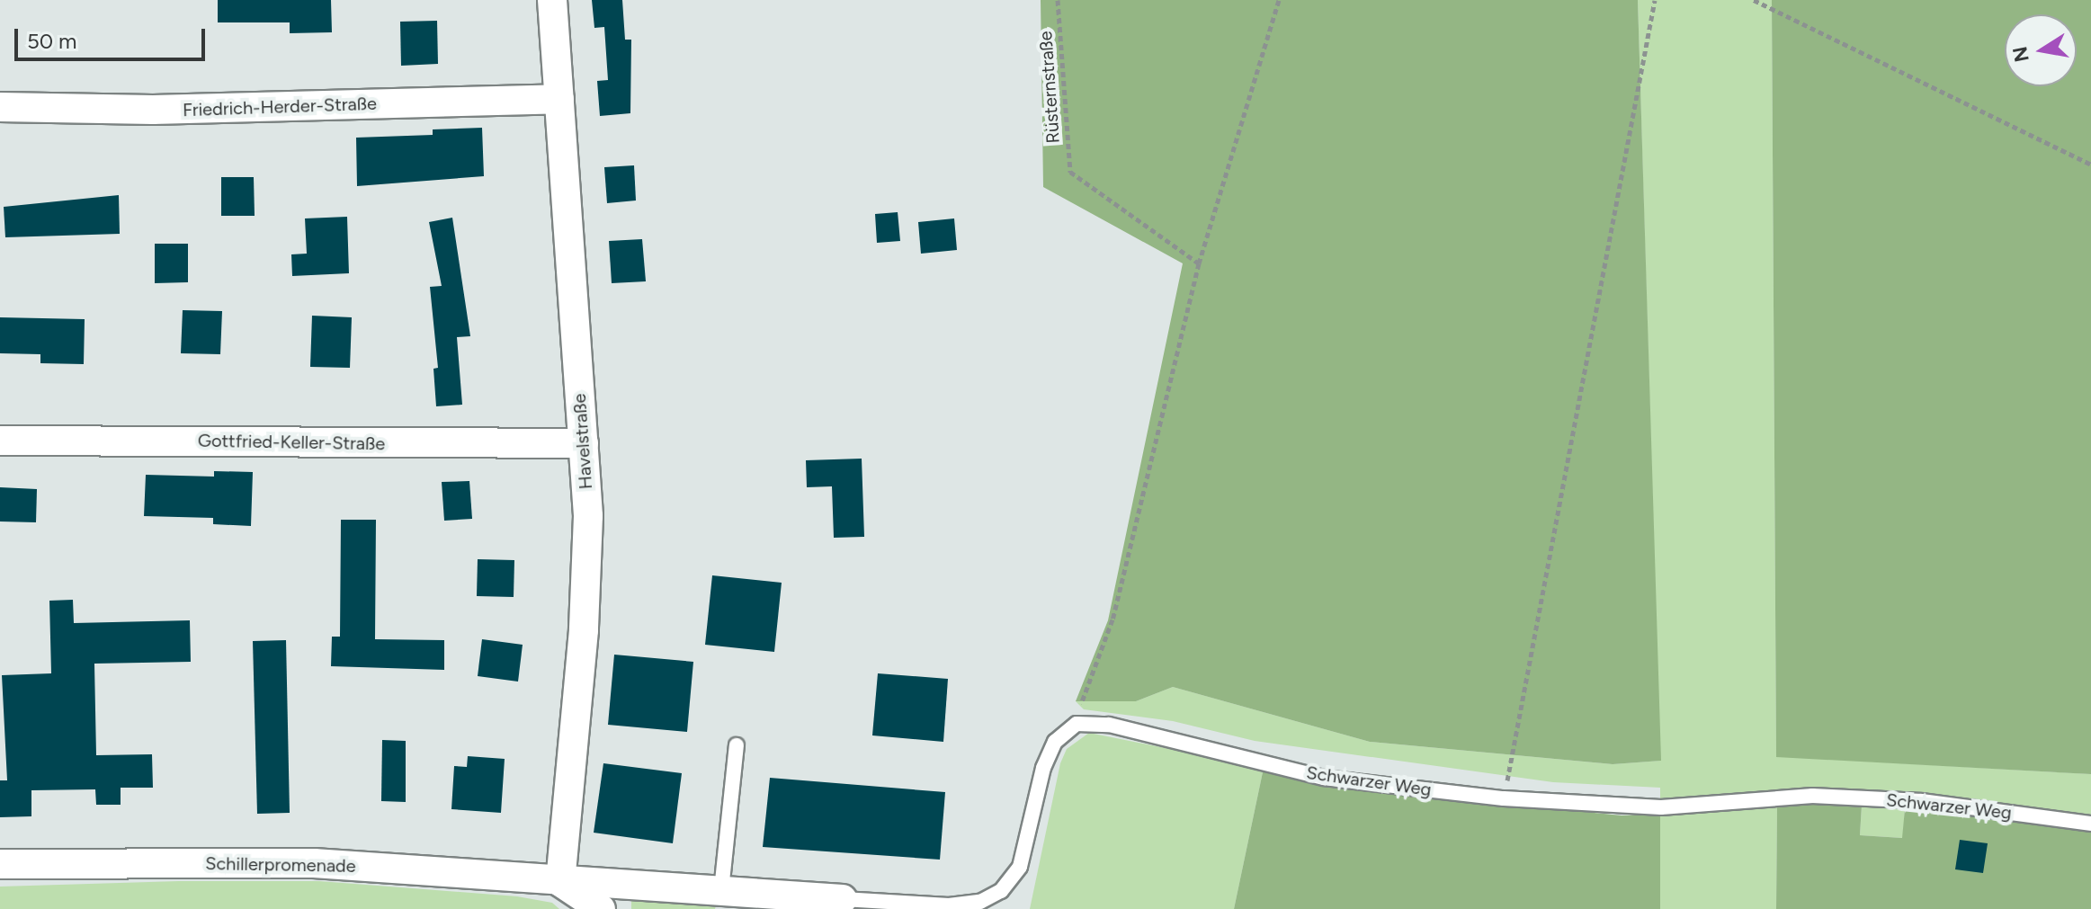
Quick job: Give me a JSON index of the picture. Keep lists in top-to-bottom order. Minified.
{"streets":{"street":["Friedrich-Herder-Straße","Havelstraße","Gottfried-Keller-Straße","Schillerpromenade"],"lane":["Schwarzer Weg"],"path":["Rüsternstraße"]},"crossings":[["Friedrich-Herder-Straße","Havelstraße"],["Havelstraße","Gottfried-Keller-Straße"],["Havelstraße","Schillerpromenade"]],"scale_bar":"50 m","north":"left"}
